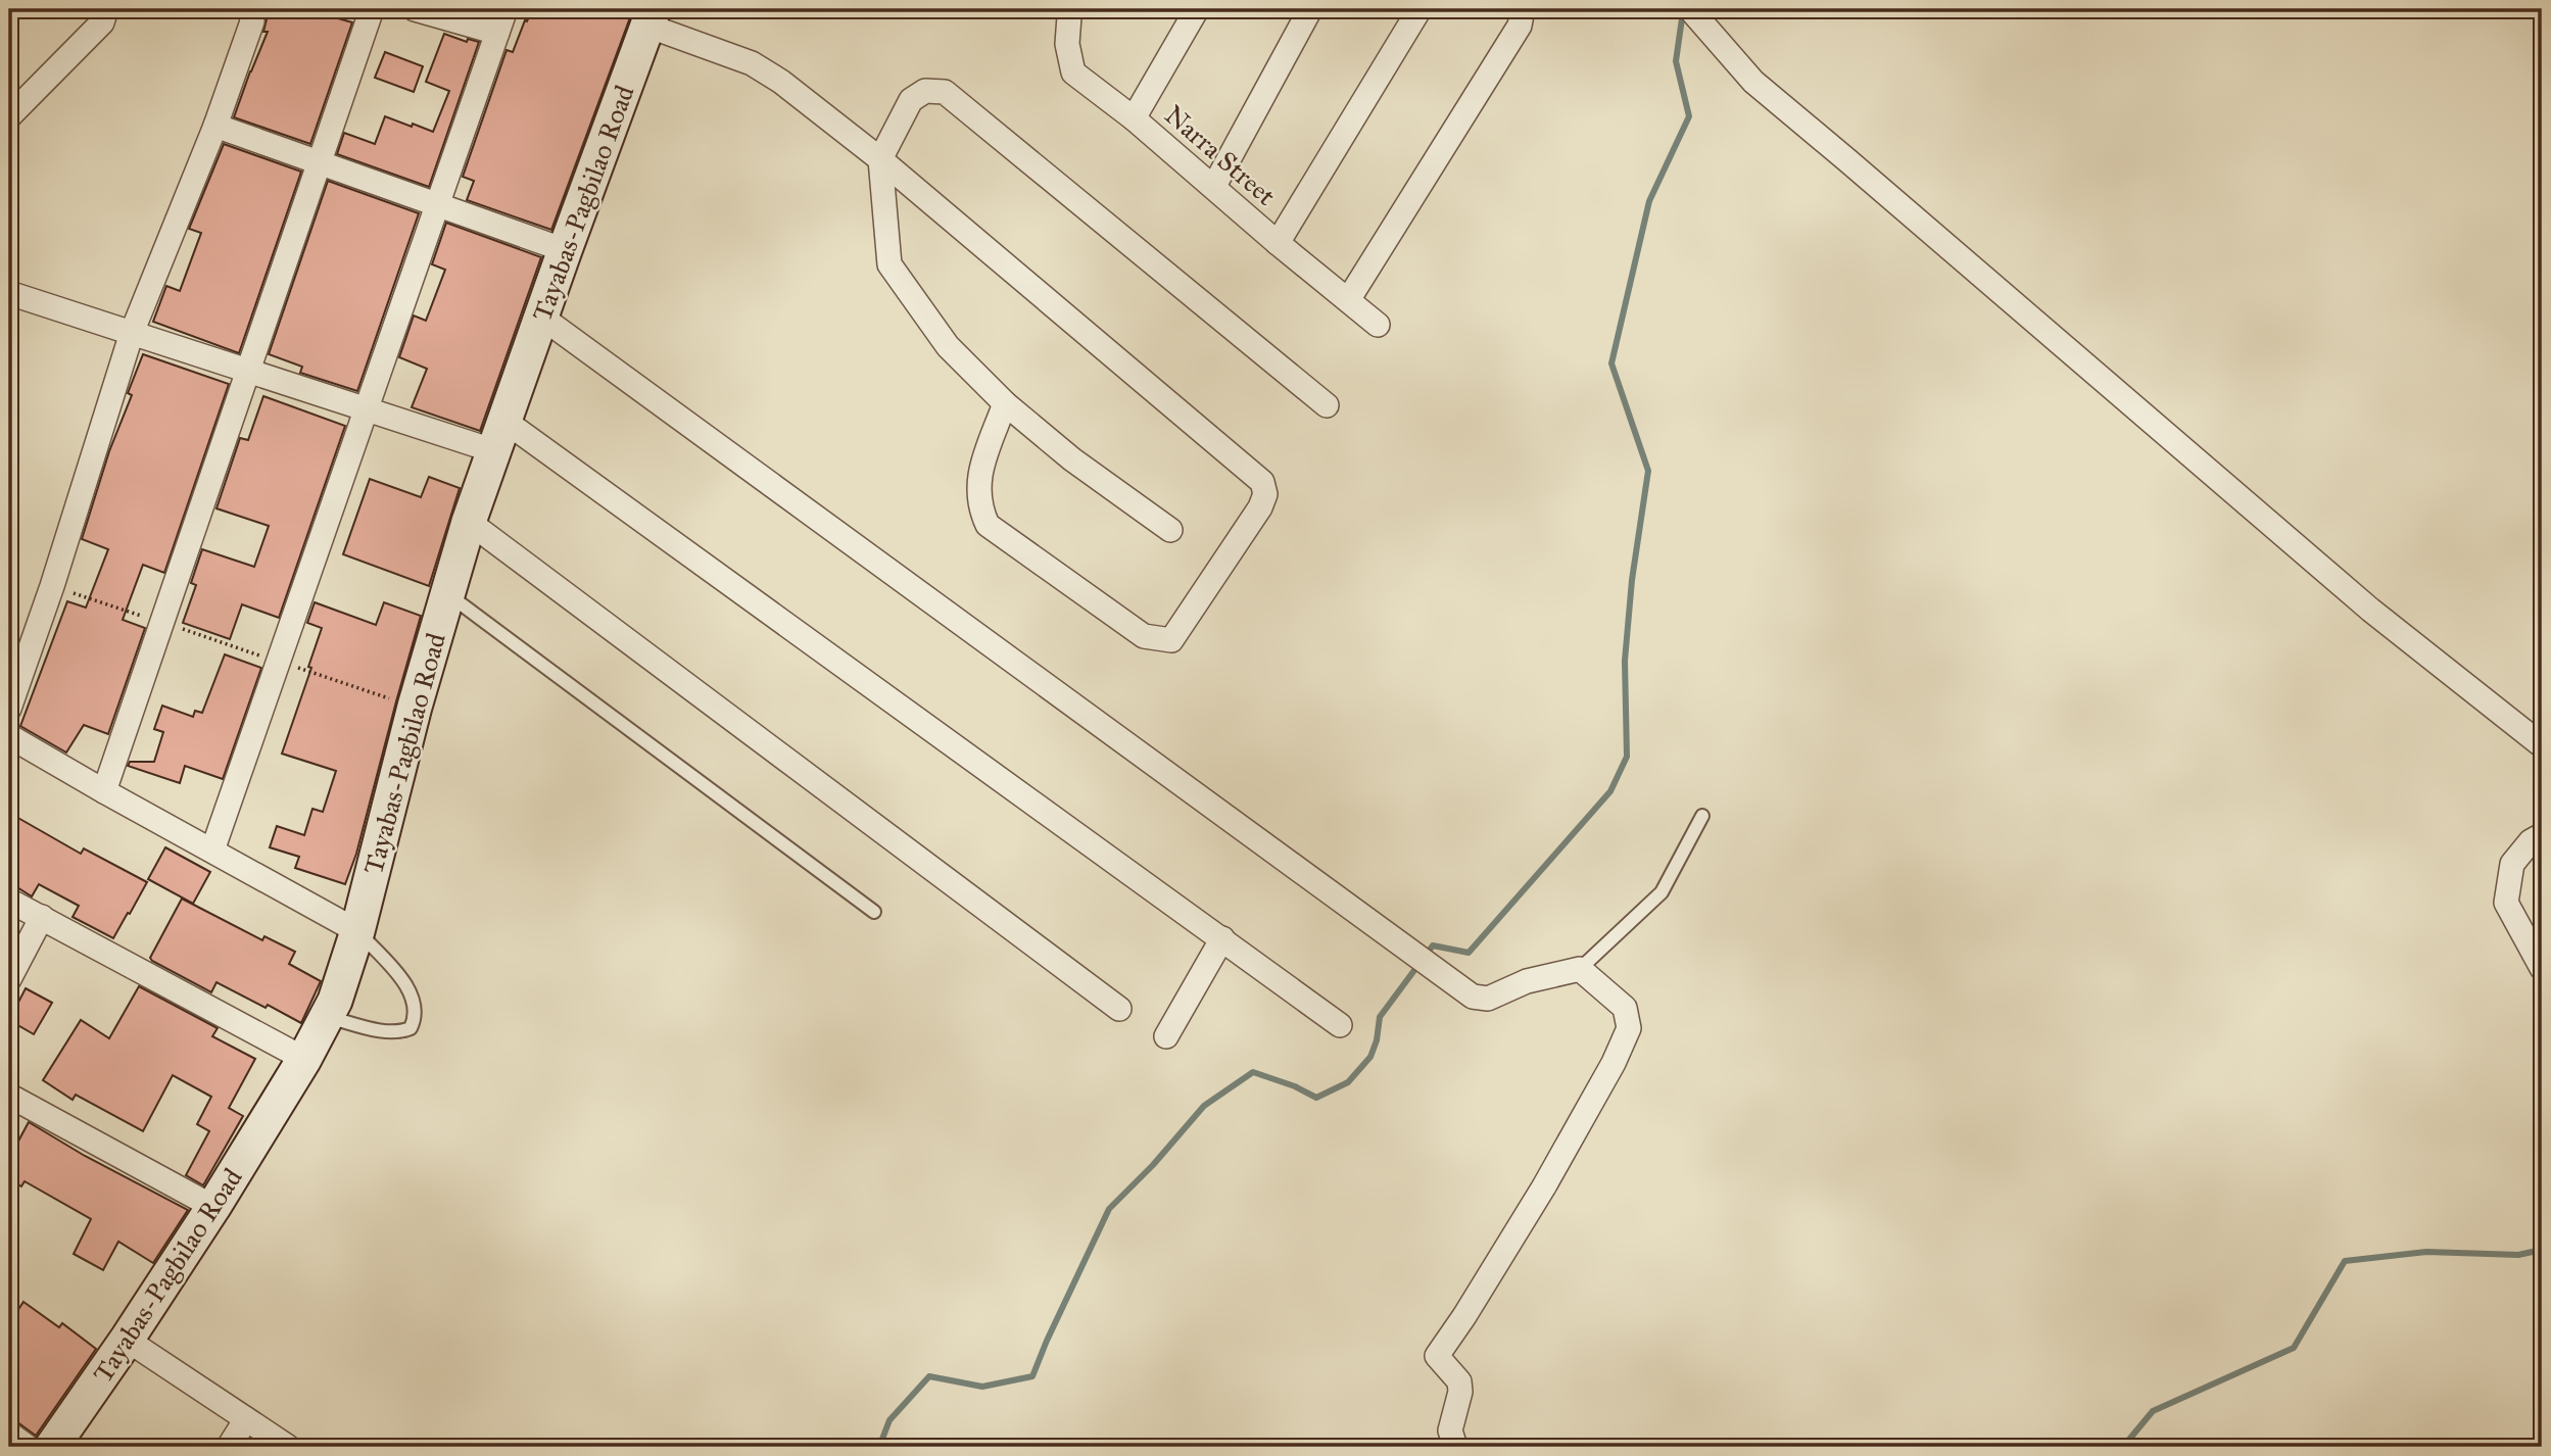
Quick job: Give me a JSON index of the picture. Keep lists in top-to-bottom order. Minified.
{"streets":{"main road":["Tayabas-Pagbilao Road"],"street":["Narra Street"]}}
